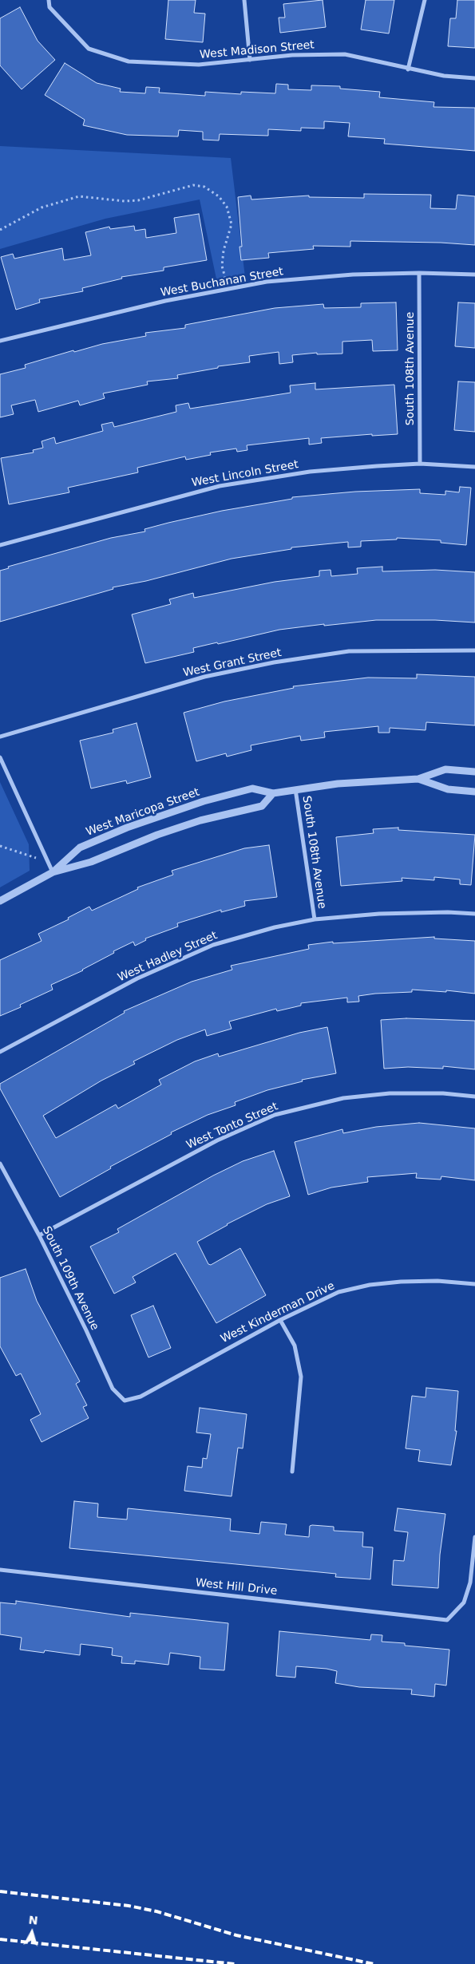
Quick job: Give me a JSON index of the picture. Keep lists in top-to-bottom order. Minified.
{"streets":{"street":["West Madison Street","West Buchanan Street","South 108th Avenue","West Lincoln Street","West Grant Street","West Maricopa Street","West Hadley Street","West Tonto Street","South 109th Avenue","West Kinderman Drive","West Hill Drive"]},"crossings":[["West Buchanan Street","South 108th Avenue"],["South 108th Avenue","West Lincoln Street"],["South 108th Avenue","West Maricopa Street"],["South 108th Avenue","West Hadley Street"],["West Tonto Street","South 109th Avenue"],["South 109th Avenue","West Kinderman Drive"]],"north":"top"}
